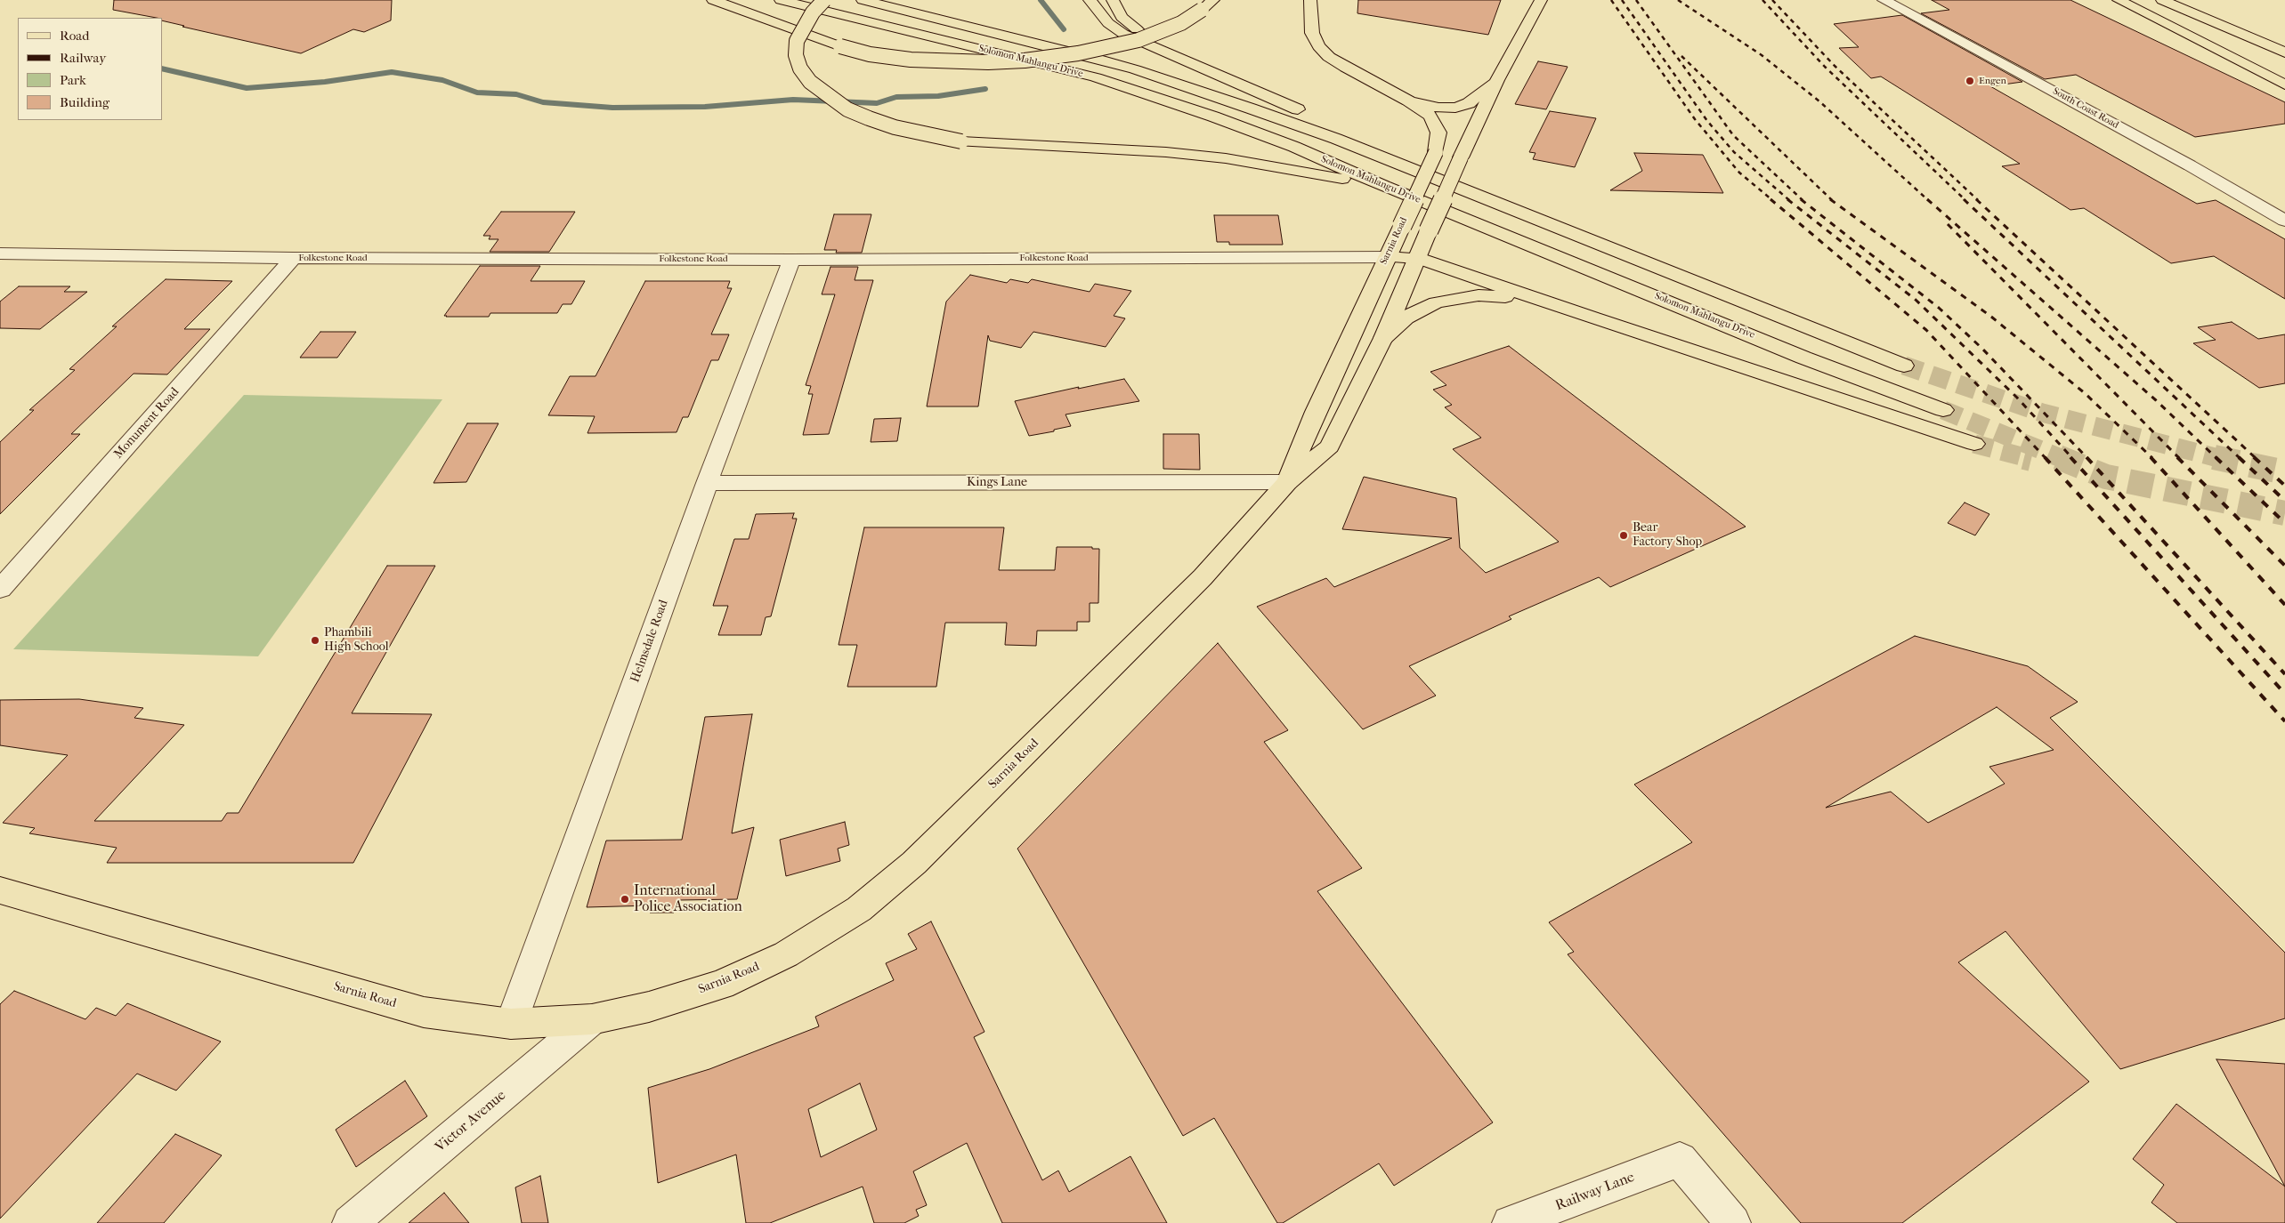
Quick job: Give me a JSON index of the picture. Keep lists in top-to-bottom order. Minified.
{"streets":{"main road":["Solomon Mahlangu Drive","Sarnia Road"],"street":["South Coast Road","Folkestone Road","Monument Road","Kings Lane","Helmsdale Road","Victor Avenue","Railway Lane"]},"crossings":[["Sarnia Road","Folkestone Road"],["Sarnia Road","Kings Lane"],["Sarnia Road","Helmsdale Road"],["Sarnia Road","Victor Avenue"],["Folkestone Road","Monument Road"],["Folkestone Road","Helmsdale Road"],["Kings Lane","Helmsdale Road"]],"places":["Engen","Bear Factory Shop","Phambili High School","International Police Association"],"legend":["Road","Railway","Park","Building"]}
